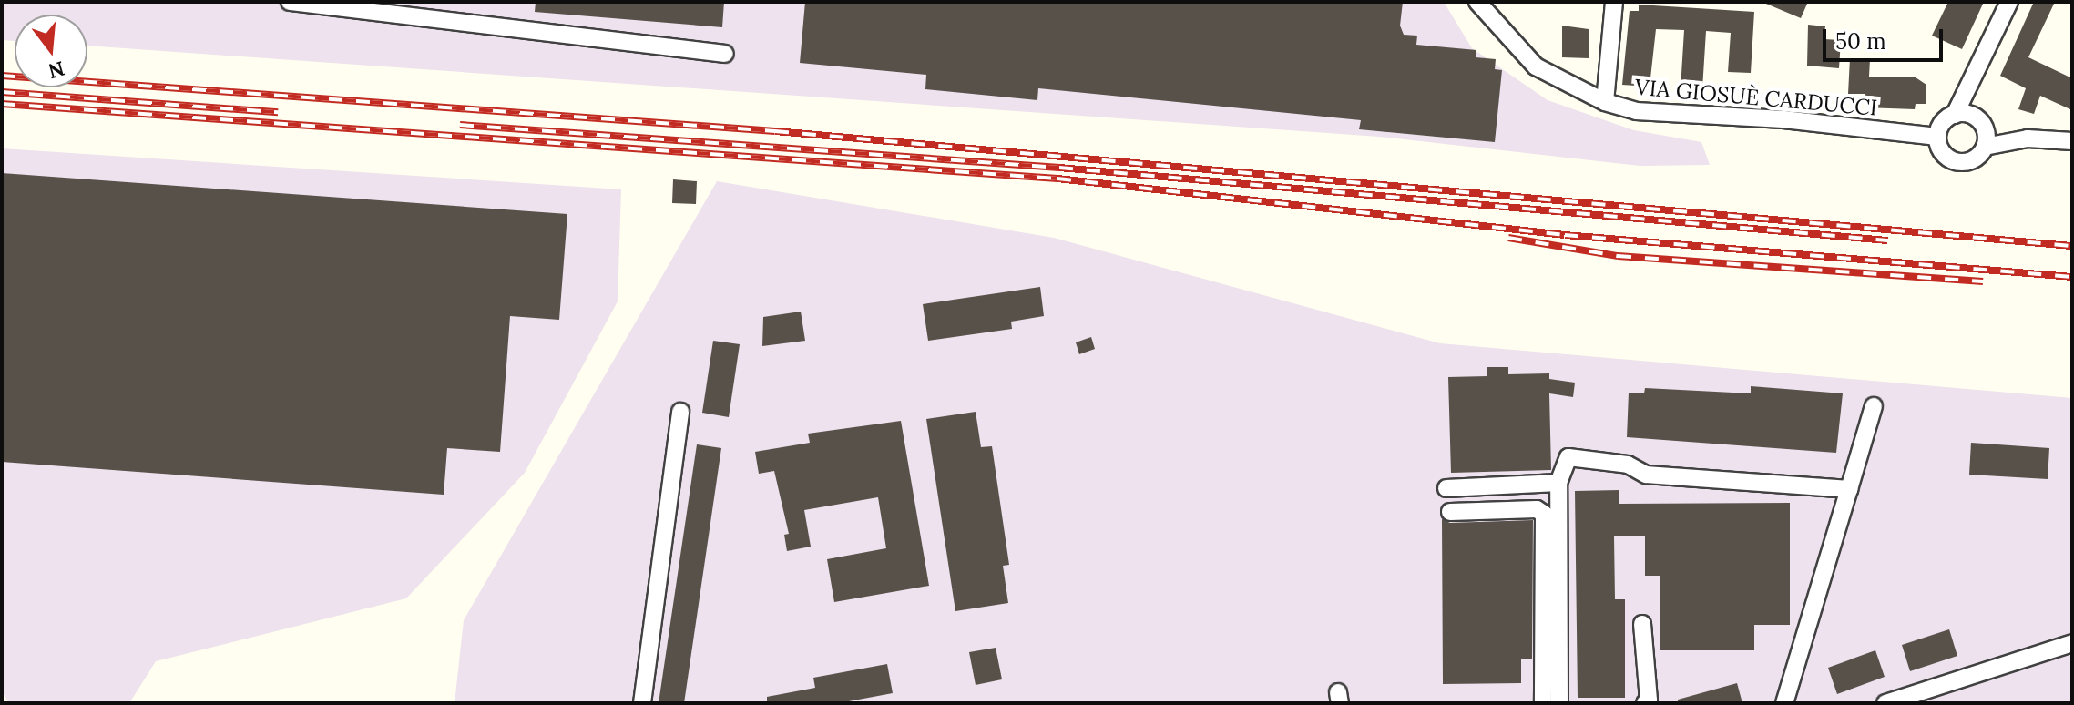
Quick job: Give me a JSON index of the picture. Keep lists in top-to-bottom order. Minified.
{"streets":{"street":["VIA GIOSUÈ CARDUCCI"]},"scale_bar":"50 m","north":"bottom"}
